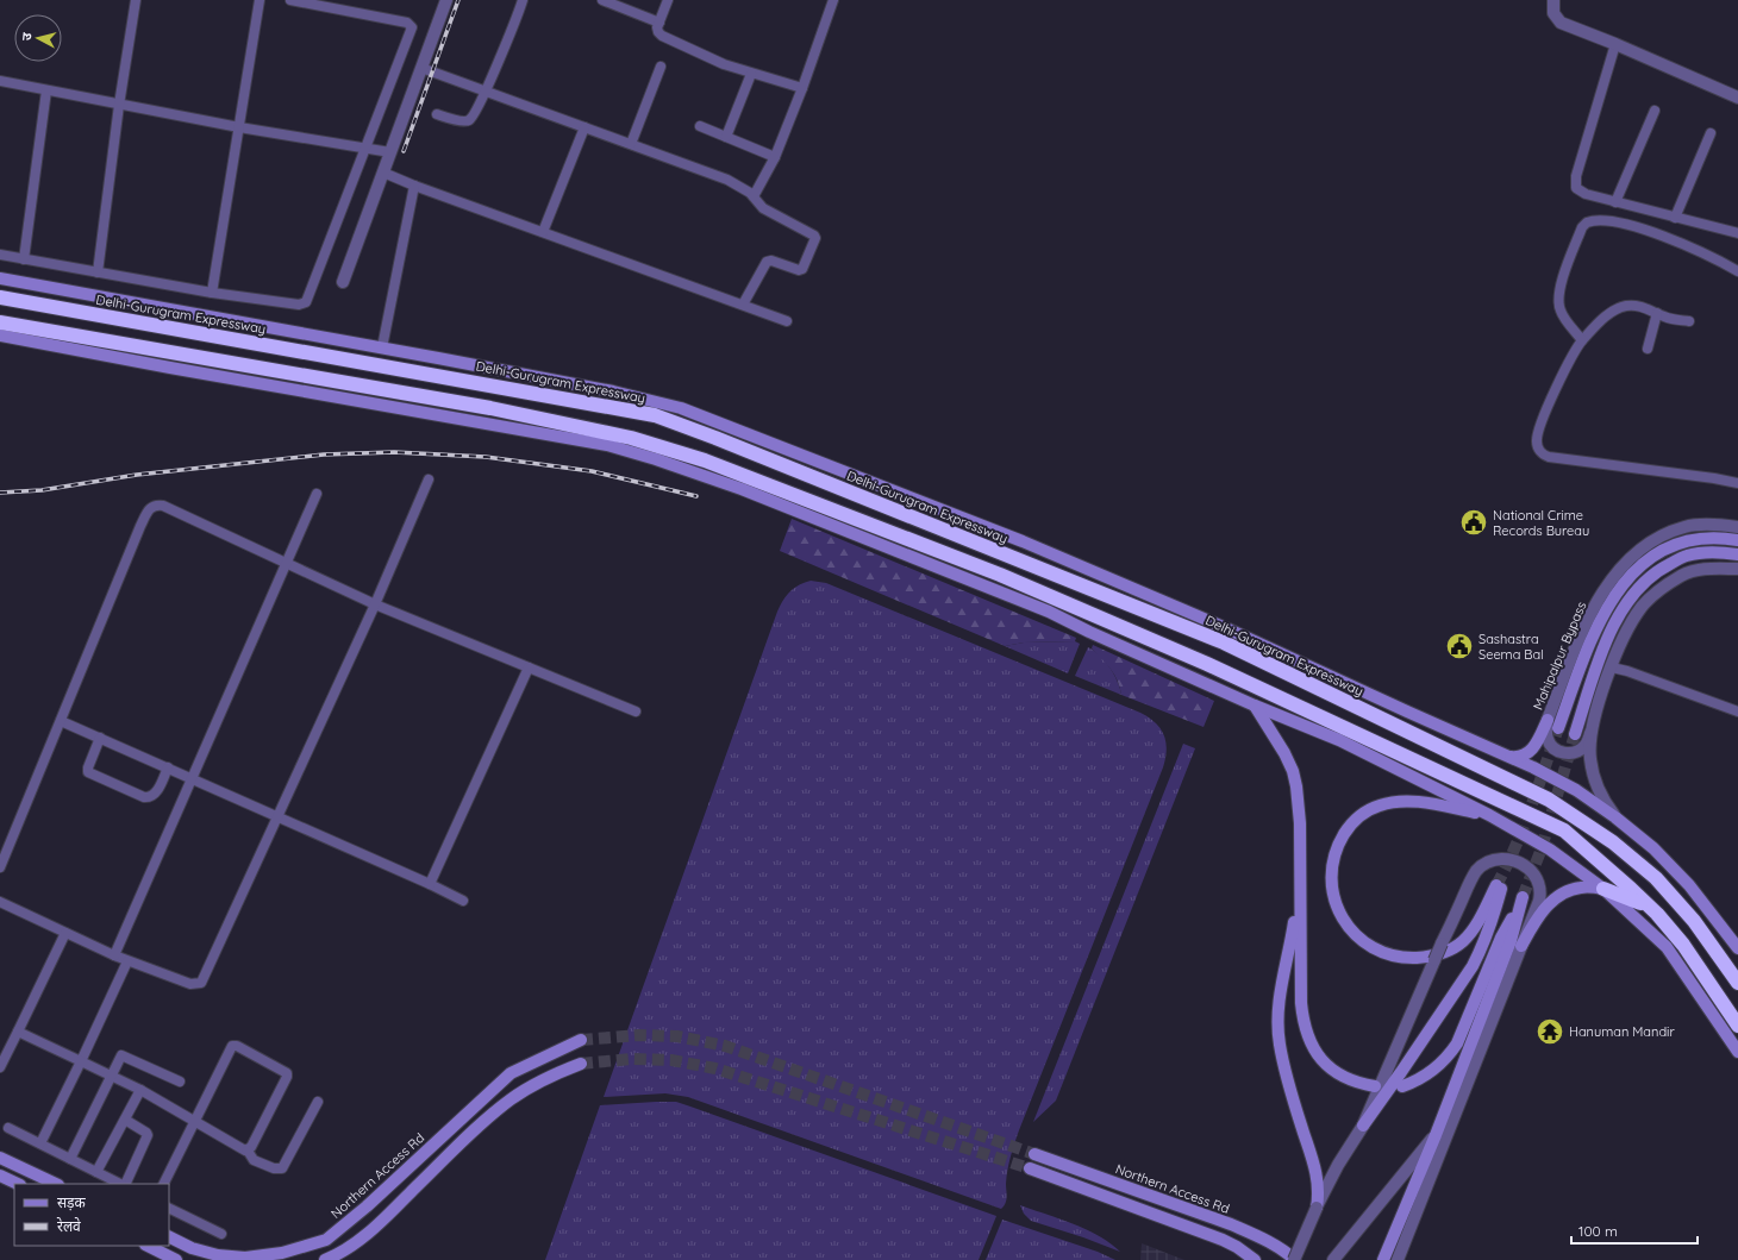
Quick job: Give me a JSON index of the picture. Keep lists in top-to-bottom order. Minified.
{"streets":{"highway":["Delhi-Gurugram Expressway"],"main road":["Northern Access Rd"],"street":["Mahipalpur Bypass"]},"places":{"public building":["National Crime Records Bureau","Sashastra Seema Bal"],"temple":["Hanuman Mandir"]},"legend":["सड़क","रेलवे"],"scale_bar":"100 m","north":"left"}
